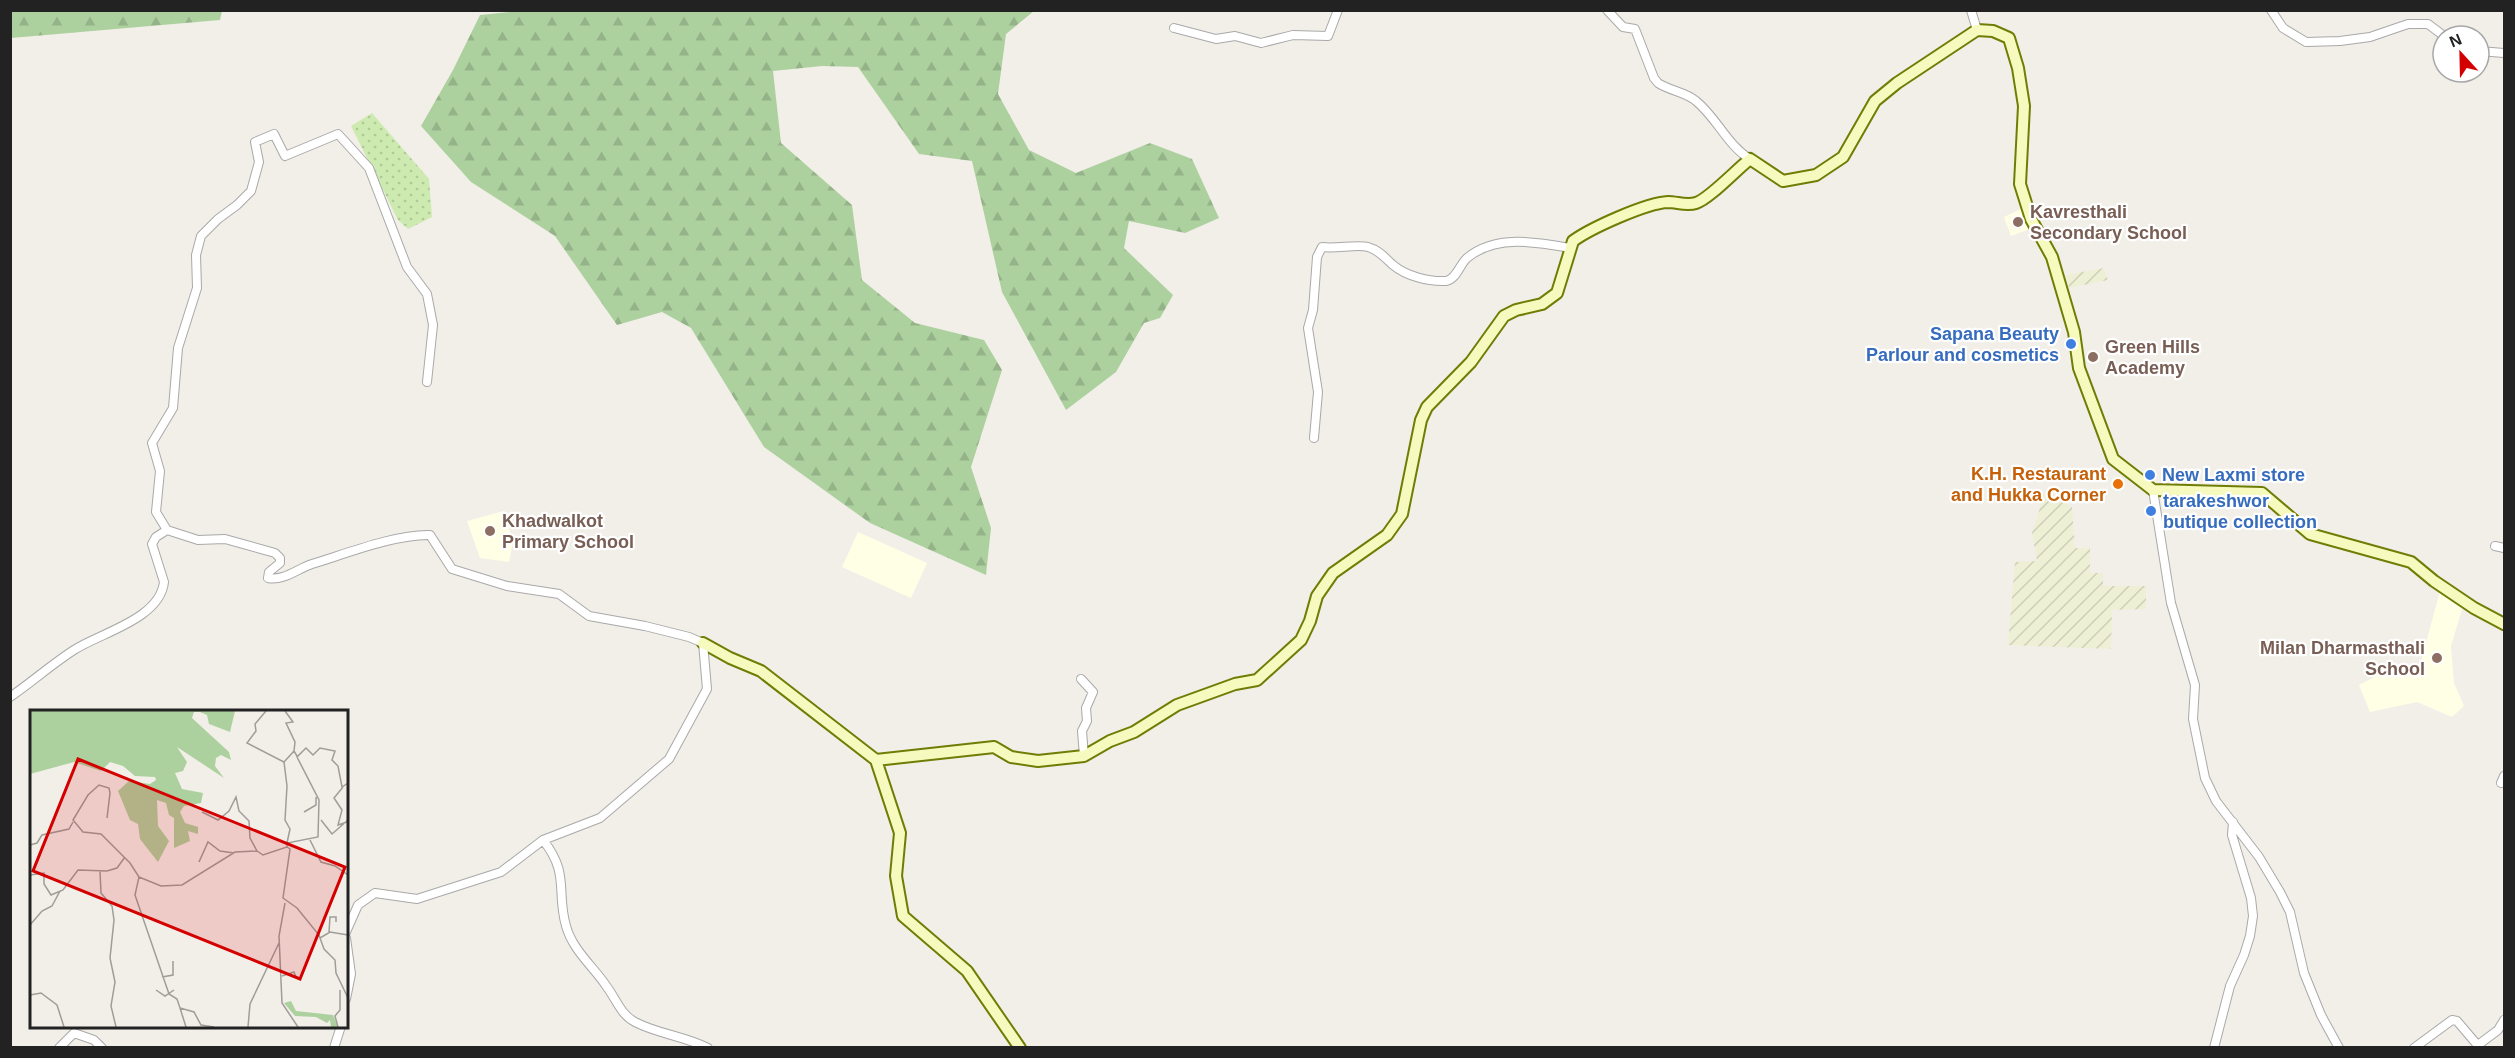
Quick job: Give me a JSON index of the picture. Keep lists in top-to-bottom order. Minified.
{"places":["Kavresthali Secondary School","Sapana Beauty Parlour and cosmetics","Green Hills Academy","New Laxmi store","K.H. Restaurant and Hukka Corner","tarakeshwor butique collection","Khadwalkot Primary School","Milan Dharmasthali School"],"north":"top"}
